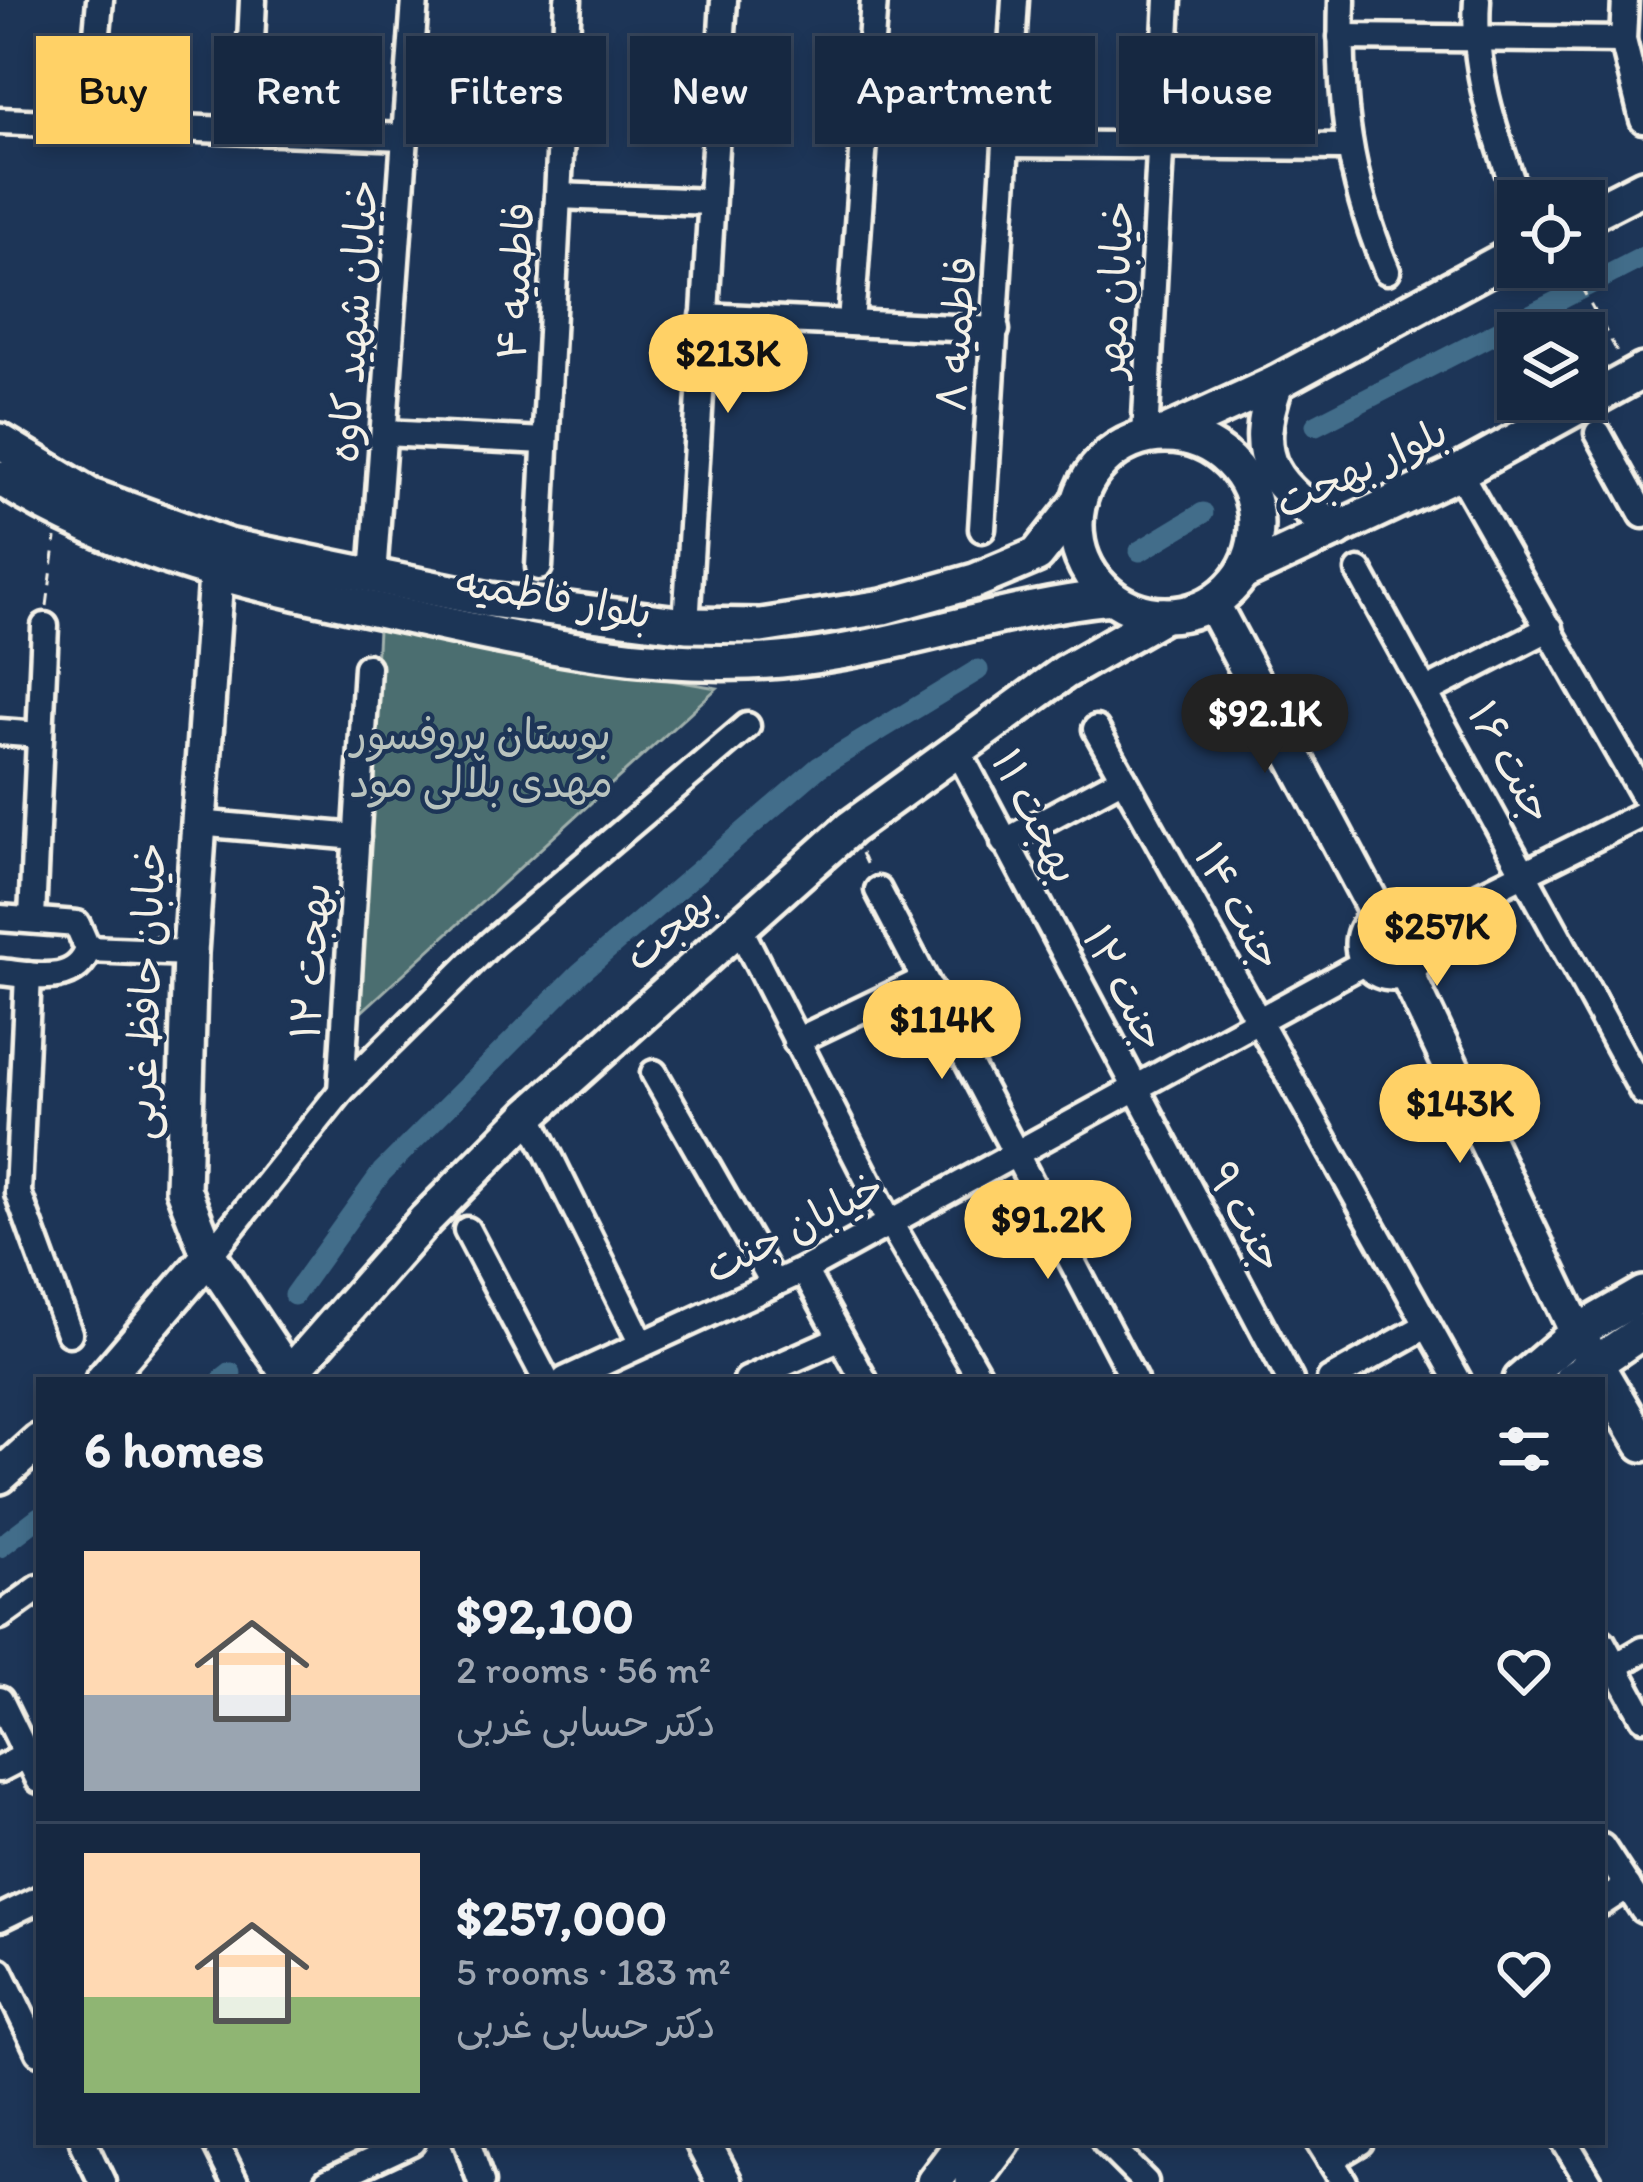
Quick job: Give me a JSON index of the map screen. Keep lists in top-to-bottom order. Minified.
{"streets":{"main road":["بلوار بهجت","بلوار فاطمیه","بهجت","خیابان حافظ غربی"],"street":["فاطمیه ۴","خیابان مهر","خیابان شهید کاوه","فاطمیه ۸","جنت ۱۶","بهجت ۱۱","جنت ۱۴","بهجت ۱۲","جنت ۱۲","جنت ۹","خیابان جنت"]},"crossings":[["خیابان مهر","بلوار بهجت"],["خیابان مهر","بلوار فاطمیه"],["خیابان مهر","بهجت"],["خیابان شهید کاوه","بلوار فاطمیه"],["بلوار بهجت","بلوار فاطمیه"],["بلوار بهجت","بهجت"],["بلوار فاطمیه","بهجت"],["بلوار فاطمیه","خیابان حافظ غربی"],["بهجت ۱۱","بهجت"],["بهجت ۱۱","جنت ۱۲"],["جنت ۱۴","خیابان جنت"],["جنت ۱۲","جنت ۹"],["جنت ۱۲","خیابان جنت"],["جنت ۹","خیابان جنت"]],"parks":["بوستان پروفسور مهدی بلالی مود"],"page":{"chip":["Buy","Rent","Filters","New","Apartment","House"],"price":["$213K","$92.1K","$257K","$114K","$143K","$91.2K"],"heading":"6 homes","list":[{"name":"$92,100","note":"2 rooms · 56 m² · دکتر حسابی غربی"},{"name":"$257,000","note":"5 rooms · 183 m² · دکتر حسابی غربی"}]}}
